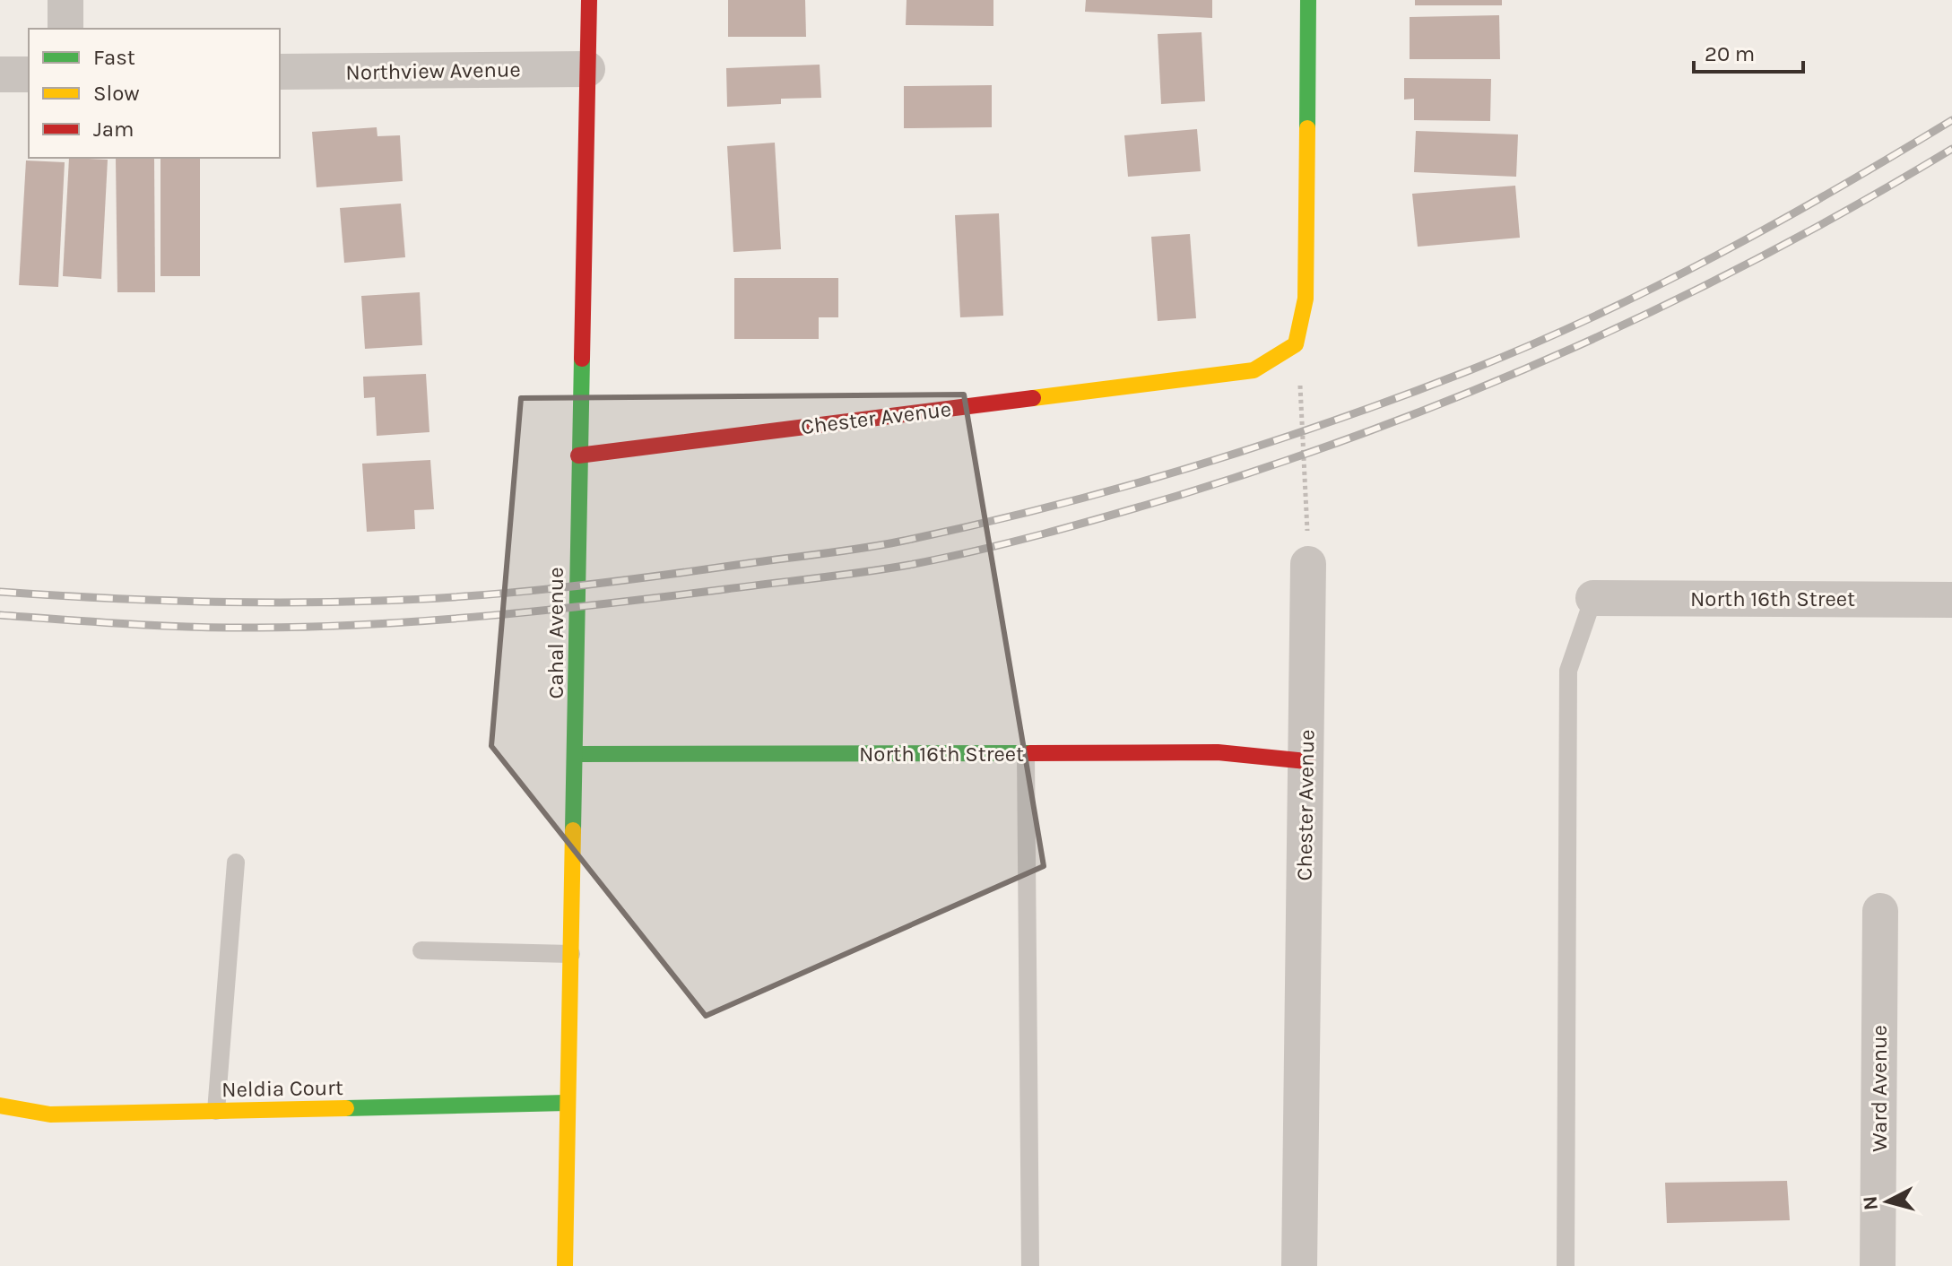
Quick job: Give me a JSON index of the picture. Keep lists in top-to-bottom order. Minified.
{"streets":{"street":["Northview Avenue","Chester Avenue","North 16th Street","Cahal Avenue","Neldia Court","Ward Avenue"]},"crossings":[["Northview Avenue","Cahal Avenue"],["Chester Avenue","North 16th Street"],["Chester Avenue","Cahal Avenue"],["North 16th Street","Cahal Avenue"],["Cahal Avenue","Neldia Court"]],"legend":["Fast","Slow","Jam"],"scale_bar":"20 m","north":"left"}
